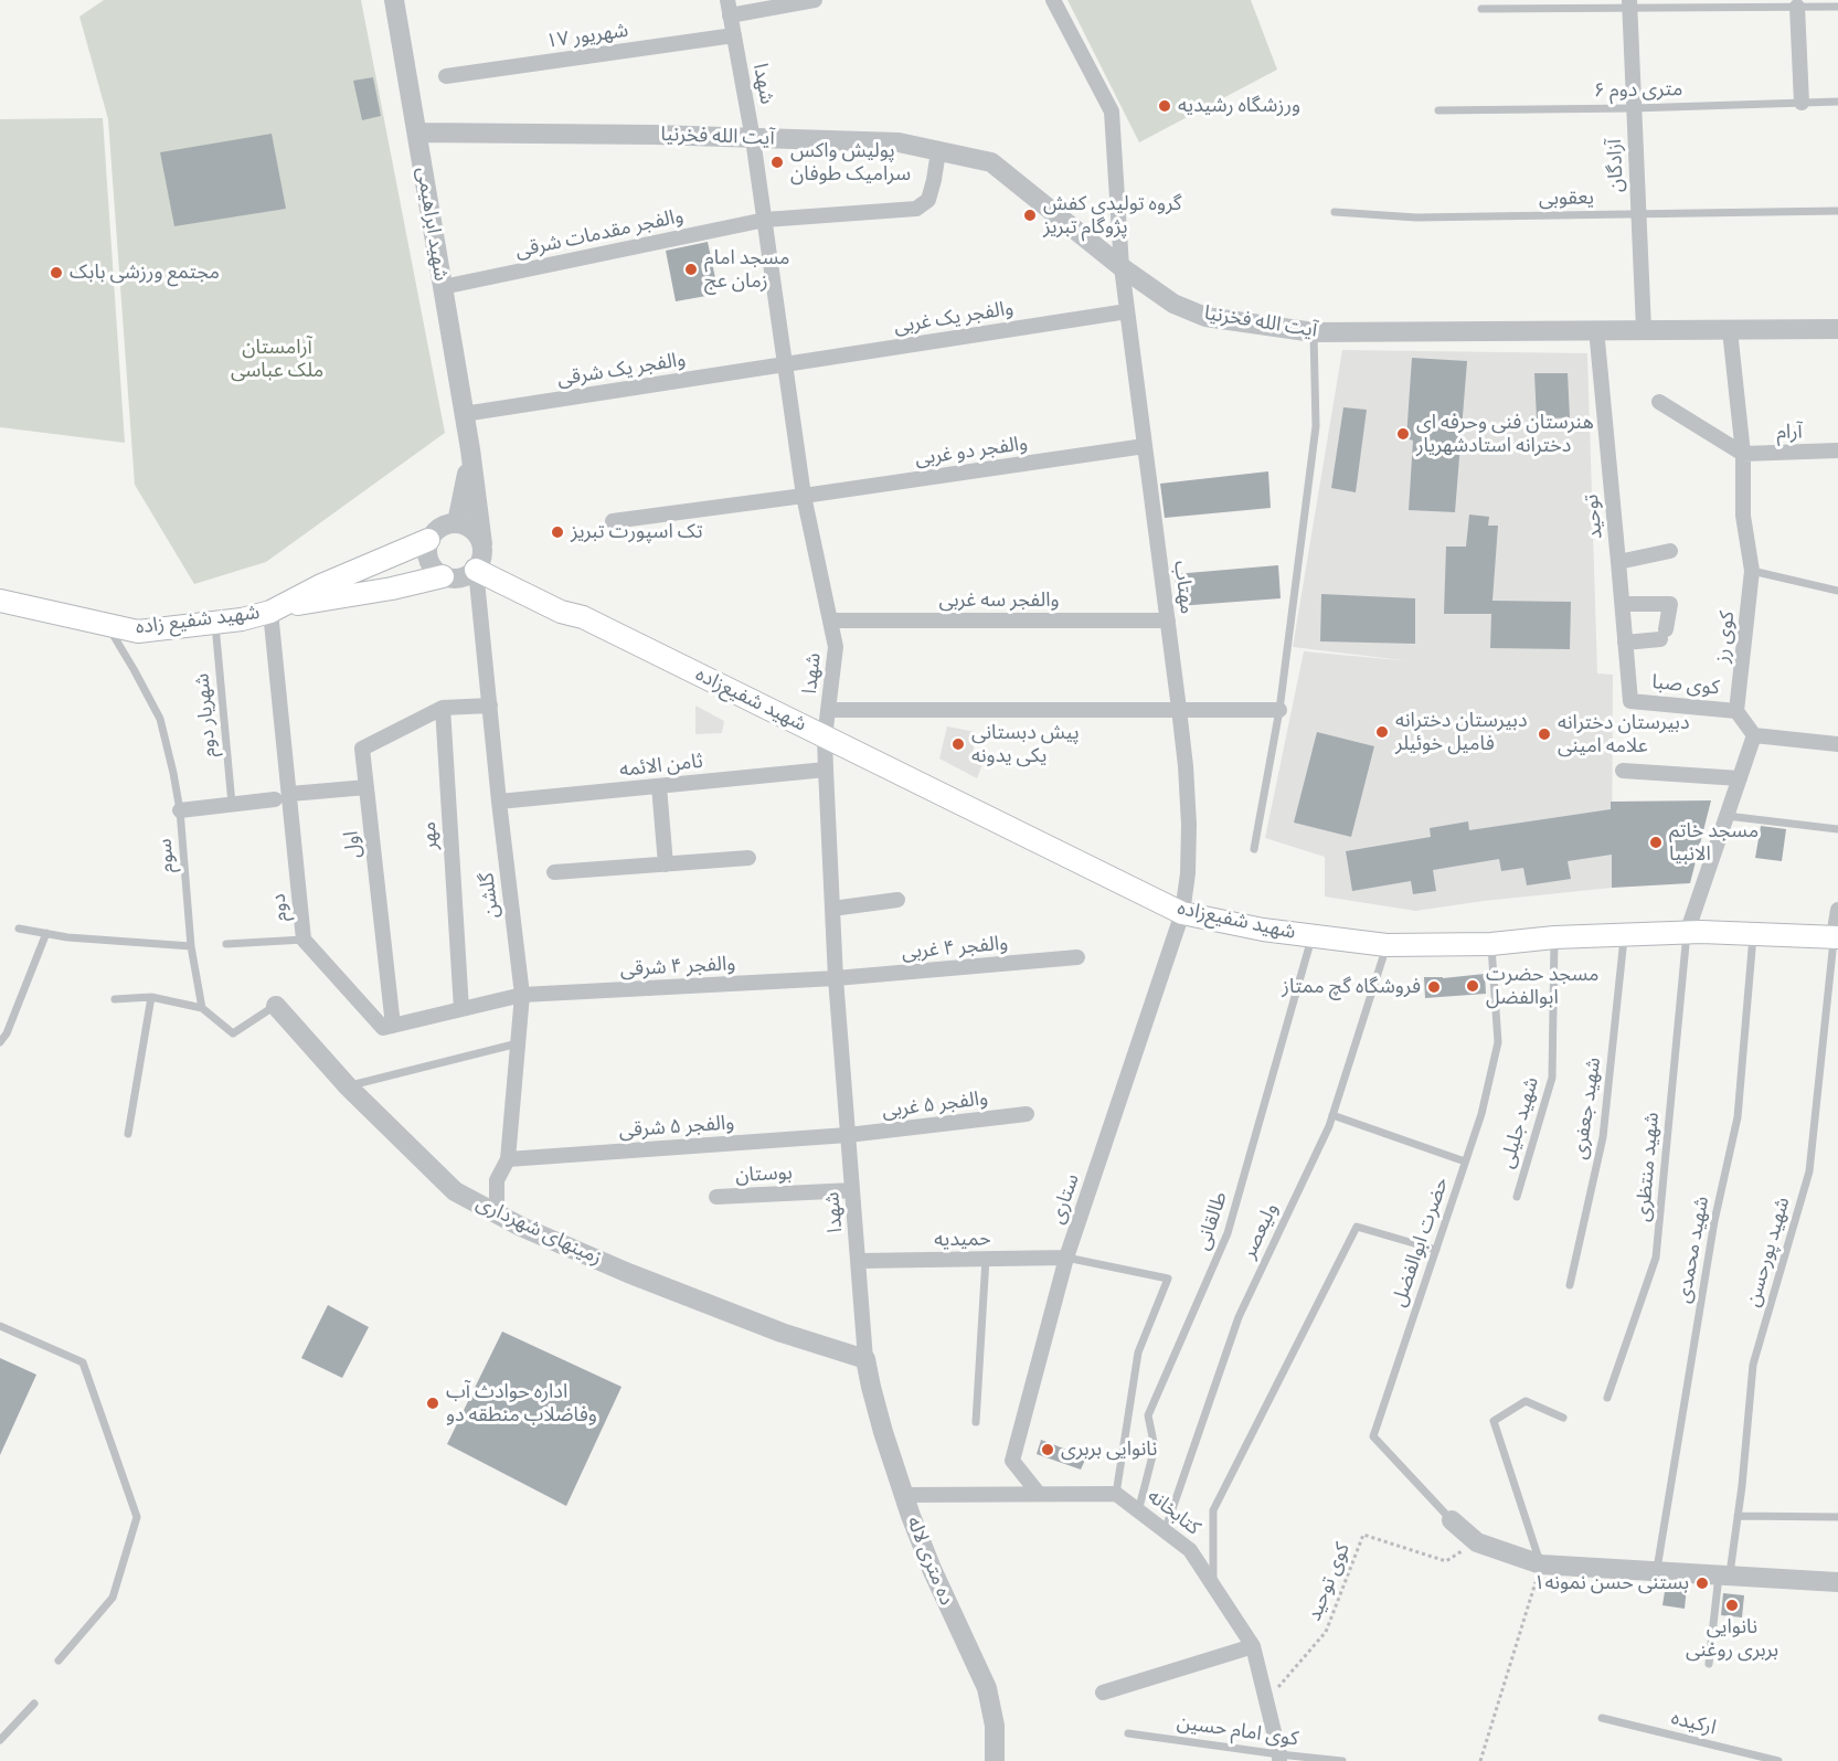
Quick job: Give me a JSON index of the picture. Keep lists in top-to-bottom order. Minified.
{"streets":{"main road":["شهید شفیع زاده","شهید شفیع‌زاده"],"street":["۱۷ شهریور","شهدا","آیت الله فخرنیا","آزادگان","شهید ابراهیمی","والفجر مقدمات شرقی","والفجر یک غربی","والفجر یک شرقی","آرام","والفجر دو غربی","توحید","مهتاب","والفجر سه غربی","کوی رز","کوی صبا","ثامن الائمه","مهر","اول","گلشن","دوم","والفجر ۴ غربی","والفجر ۴ شرقی","والفجر ۵ غربی","والفجر ۵ شرقی","بوستان","ستاری","زمینهای شهرداری","حمیدیه","کتابخانه","ده متری لاله"],"lane":["۶ متری دوم","یعقوبی","شهریار دوم","سوم","شهید جعفری","شهید جلیلی","شهید منتظری","طالقانی","ولیعصر","حضرت ابوالفضل","شهید محمدی","شهید پورحسن","ارکیده","کوی امام حسین"],"path":["کوی توحید"]},"crossings":[["۱۷ شهریور","شهدا"],["شهدا","آیت الله فخرنیا"],["شهدا","والفجر مقدمات شرقی"],["شهدا","والفجر یک غربی"],["شهدا","والفجر یک شرقی"],["شهدا","والفجر دو غربی"],["شهدا","والفجر سه غربی"],["شهدا","شهید شفیع‌زاده"],["شهدا","ثامن الائمه"],["شهدا","والفجر ۴ غربی"],["شهدا","والفجر ۴ شرقی"],["شهدا","والفجر ۵ غربی"],["شهدا","والفجر ۵ شرقی"],["شهدا","بوستان"],["شهدا","زمینهای شهرداری"],["شهدا","حمیدیه"],["شهدا","ده متری لاله"],["۶ متری دوم","آزادگان"],["آیت الله فخرنیا","آزادگان"],["آیت الله فخرنیا","شهید ابراهیمی"],["آیت الله فخرنیا","والفجر مقدمات شرقی"],["آیت الله فخرنیا","توحید"],["آیت الله فخرنیا","مهتاب"],["آیت الله فخرنیا","کوی رز"],["آزادگان","یعقوبی"],["شهید ابراهیمی","والفجر مقدمات شرقی"],["شهید ابراهیمی","والفجر یک شرقی"],["شهید ابراهیمی","شهید شفیع‌زاده"],["شهید ابراهیمی","گلشن"],["والفجر یک غربی","والفجر یک شرقی"],["والفجر یک غربی","مهتاب"],["آرام","کوی رز"],["والفجر دو غربی","مهتاب"],["توحید","کوی صبا"],["مهتاب","والفجر سه غربی"],["مهتاب","شهید شفیع‌زاده"],["مهتاب","ستاری"],["شهید شفیع زاده","شهریار دوم"],["شهید شفیع زاده","سوم"],["شهید شفیع زاده","دوم"],["کوی رز","کوی صبا"],["شهید شفیع‌زاده","گلشن"],["شهید شفیع‌زاده","شهید جعفری"],["شهید شفیع‌زاده","شهید جلیلی"],["شهید شفیع‌زاده","شهید منتظری"],["شهید شفیع‌زاده","ستاری"],["شهید شفیع‌زاده","طالقانی"],["شهید شفیع‌زاده","ولیعصر"],["شهید شفیع‌زاده","حضرت ابوالفضل"],["شهید شفیع‌زاده","شهید محمدی"],["شهید شفیع‌زاده","شهید پورحسن"],["ثامن الائمه","گلشن"],["مهر","اول"],["اول","دوم"],["گلشن","والفجر ۴ شرقی"],["گلشن","والفجر ۵ شرقی"],["گلشن","زمینهای شهرداری"],["والفجر ۴ غربی","والفجر ۴ شرقی"],["والفجر ۵ غربی","والفجر ۵ شرقی"],["ستاری","حمیدیه"],["ستاری","کتابخانه"],["طالقانی","کتابخانه"],["زمینهای شهرداری","ده متری لاله"],["ولیعصر","کتابخانه"],["کتابخانه","ده متری لاله"],["کتابخانه","کوی توحید"],["کتابخانه","کوی امام حسین"]],"parks":["آرامستان ملک عباسی"],"places":["ورزشگاه رشیدیه","پولیش واکس سرامیک طوفان","گروه تولیدی کفش پژوگام تبریز","مسجد امام زمان عج","مجتمع ورزشی بابک","هنرستان فنی وحرفه ای دخترانه استادشهریار","تک اسپورت تبریز","دبیرستان دخترانه فامیل خوئیلر","دبیرستان دخترانه علامه امینی","پیش دبستانی یکی یدونه","مسجد خاتم الانبیا","مسجد حضرت ابوالفضل","فروشگاه گچ ممتاز","اداره حوادث آب وفاضلاب منطقه دو","نانوایی بربری","بستنی حسن نمونه۱","نانوایی بربری روغنی"]}
